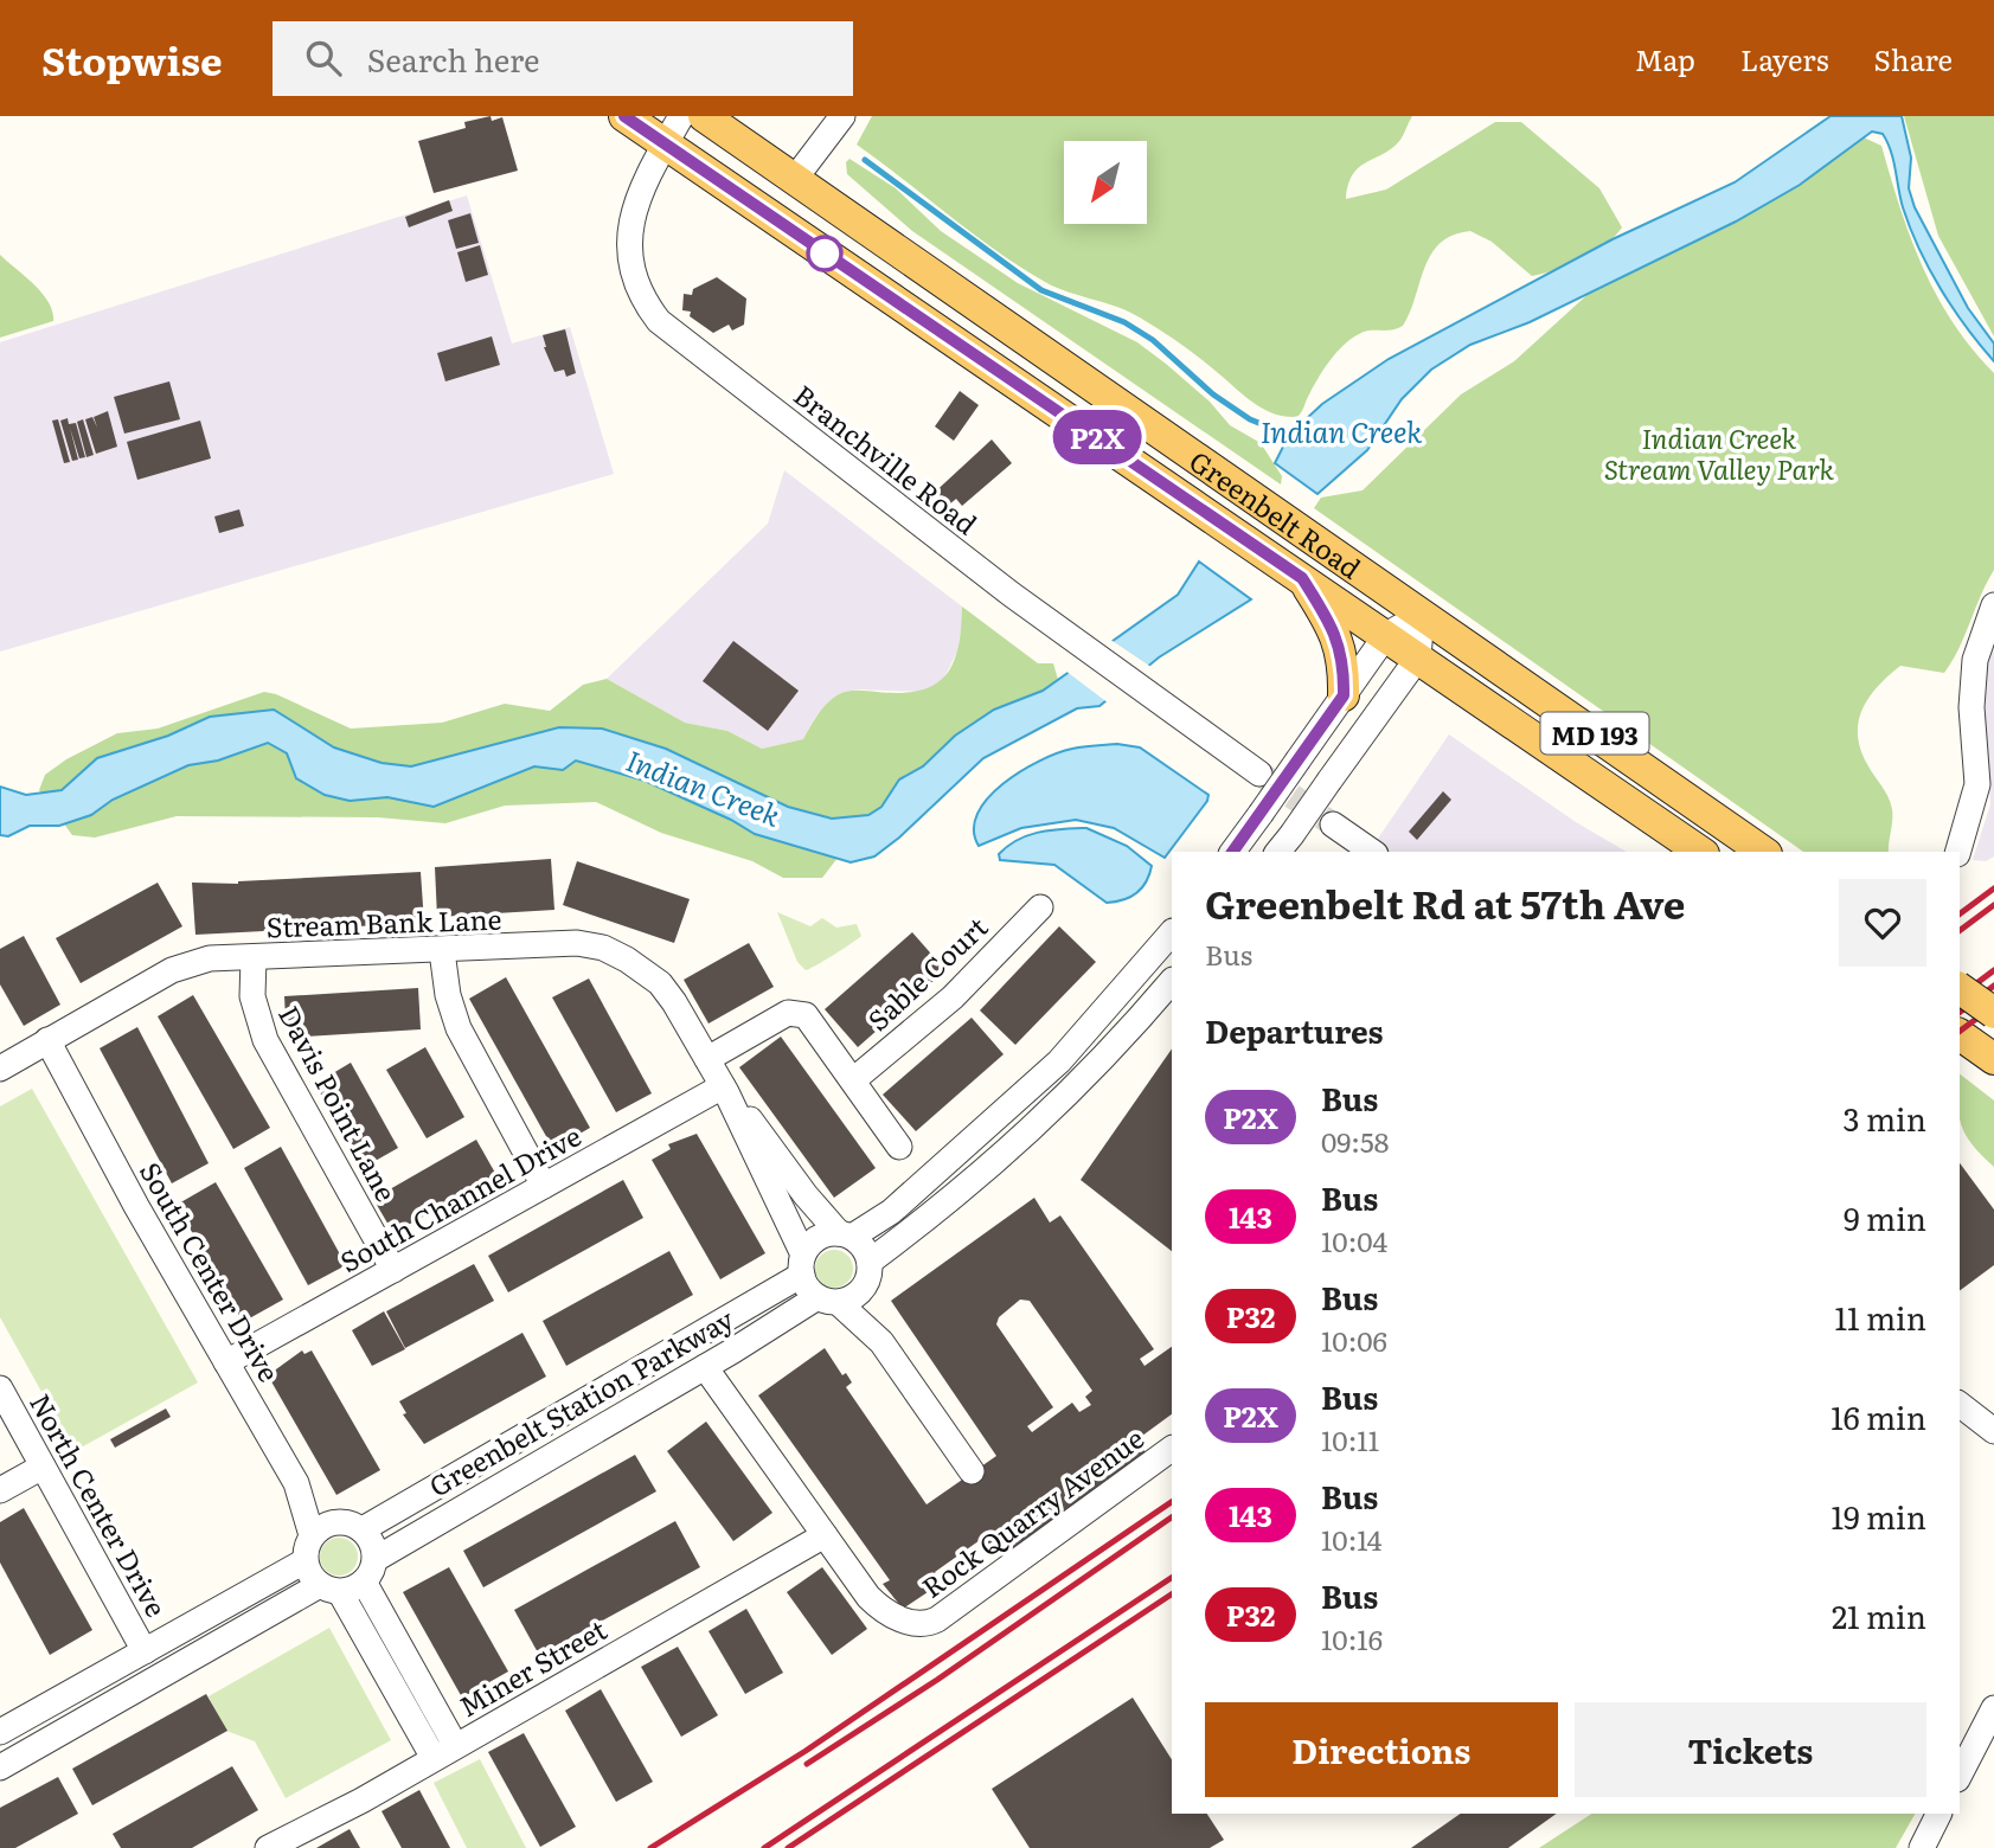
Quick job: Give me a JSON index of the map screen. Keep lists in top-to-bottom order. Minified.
{"streets":{"main road":["Greenbelt Road","MD 193"],"street":["Branchville Road","Stream Bank Lane","Sable Court","Davis Point Lane","South Channel Drive","South Center Drive","Greenbelt Station Parkway","North Center Drive","Rock Quarry Avenue","Miner Street"]},"crossings":[["Branchville Road","Greenbelt Road"],["Stream Bank Lane","Davis Point Lane"],["Stream Bank Lane","South Channel Drive"],["Stream Bank Lane","South Center Drive"],["Stream Bank Lane","Greenbelt Station Parkway"],["Davis Point Lane","South Channel Drive"],["South Channel Drive","South Center Drive"],["South Center Drive","Greenbelt Station Parkway"],["Greenbelt Station Parkway","Rock Quarry Avenue"],["Rock Quarry Avenue","Miner Street"]],"water":["Indian Creek"],"parks":["Indian Creek Stream Valley Park"],"lines":["bus line P2X"],"north":"bottom left","page":{"header":"Stopwise","search":"Search here","nav":["Map","Layers","Share"],"on_map":"P2X","heading":[["Greenbelt Rd at 57th Ave","Bus"],"Departures"],"list":[{"mark":"P2X","name":"Bus","note":"09:58","value":"3 min"},{"mark":"143","name":"Bus","note":"10:04","value":"9 min"},{"mark":"P32","name":"Bus","note":"10:06","value":"11 min"},{"mark":"P2X","name":"Bus","note":"10:11","value":"16 min"},{"mark":"143","name":"Bus","note":"10:14","value":"19 min"},{"mark":"P32","name":"Bus","note":"10:16","value":"21 min"}],"buttons":["Directions","Tickets"]}}
